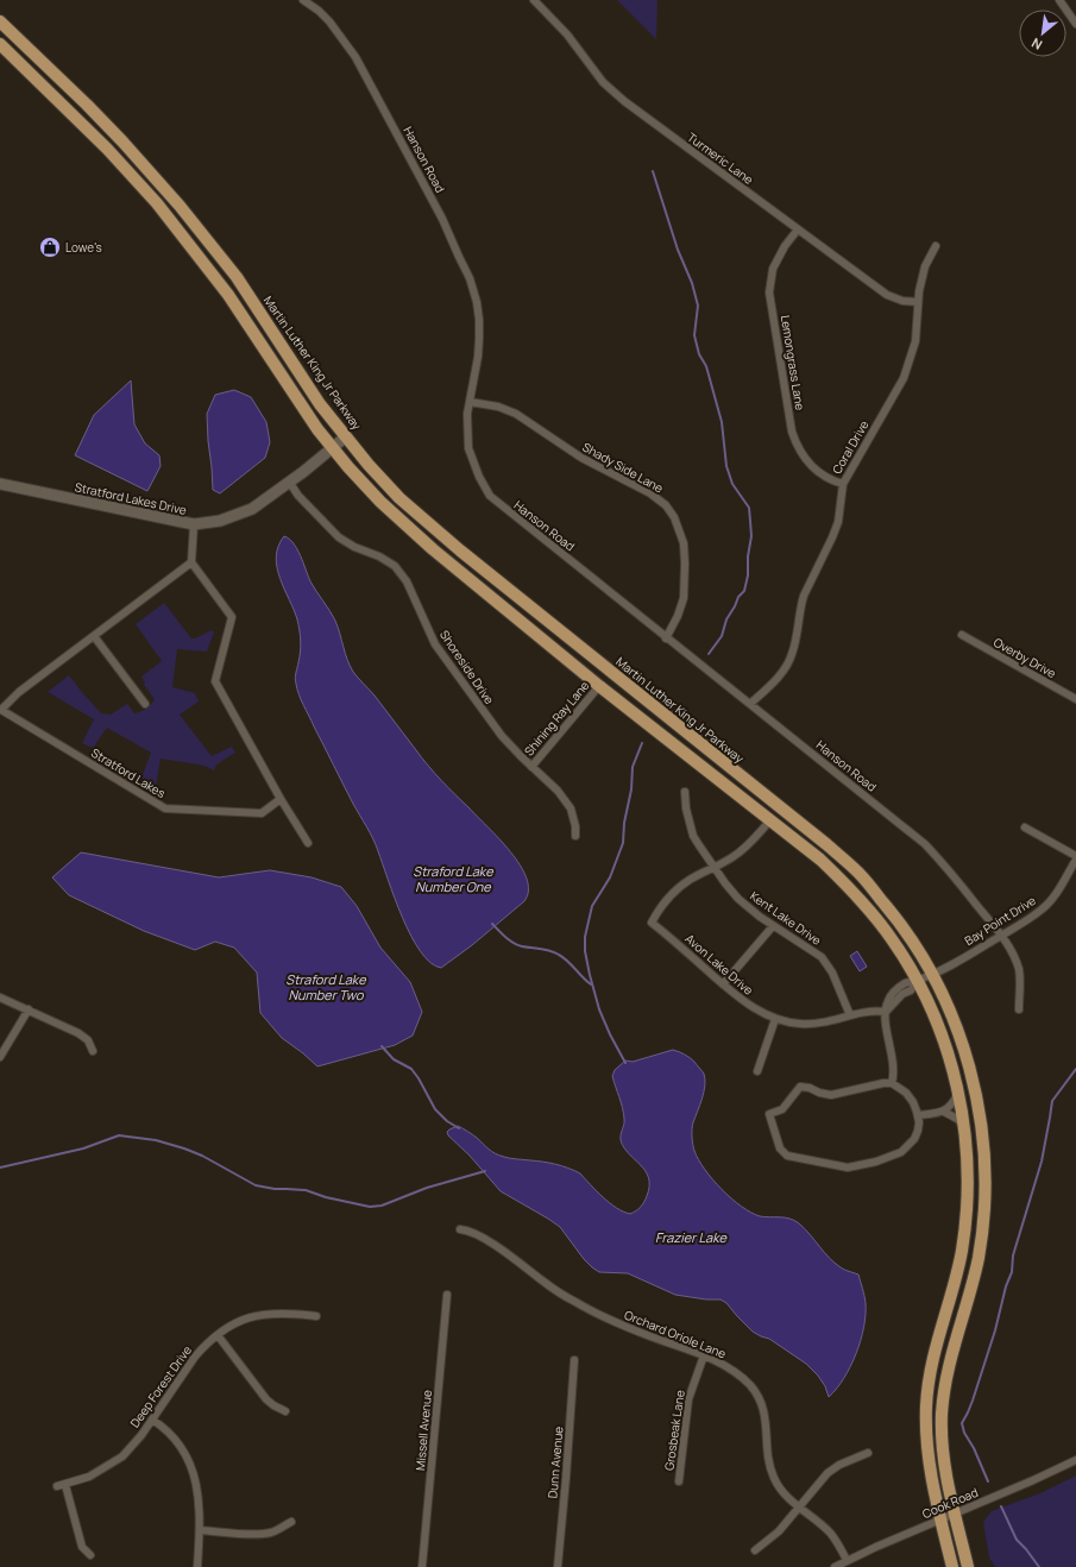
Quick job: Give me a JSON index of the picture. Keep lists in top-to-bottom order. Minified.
{"streets":{"main road":["Martin Luther King Jr Parkway"],"street":["Turmeric Lane","Hanson Road","Lemongrass Lane","Coral Drive","Shady Side Lane","Stratford Lakes Drive","Overby Drive","Shoreside Drive","Shining Ray Lane","Stratford Lakes","Kent Lake Drive","Bay Point Drive","Avon Lake Drive","Orchard Oriole Lane","Deep Forest Drive","Missell Avenue","Grosbeak Lane","Dunn Avenue","Cook Road"]},"crossings":[["Turmeric Lane","Lemongrass Lane"],["Turmeric Lane","Coral Drive"],["Hanson Road","Coral Drive"],["Hanson Road","Shady Side Lane"],["Hanson Road","Bay Point Drive"],["Martin Luther King Jr Parkway","Stratford Lakes Drive"],["Martin Luther King Jr Parkway","Bay Point Drive"],["Martin Luther King Jr Parkway","Cook Road"],["Lemongrass Lane","Coral Drive"],["Stratford Lakes Drive","Shoreside Drive"],["Shoreside Drive","Shining Ray Lane"],["Kent Lake Drive","Avon Lake Drive"],["Bay Point Drive","Avon Lake Drive"],["Orchard Oriole Lane","Grosbeak Lane"],["Orchard Oriole Lane","Cook Road"]],"water":["Straford Lake Number One","Straford Lake Number Two","Frazier Lake"],"places":{"shop":["Lowe's"]},"north":"bottom left"}
